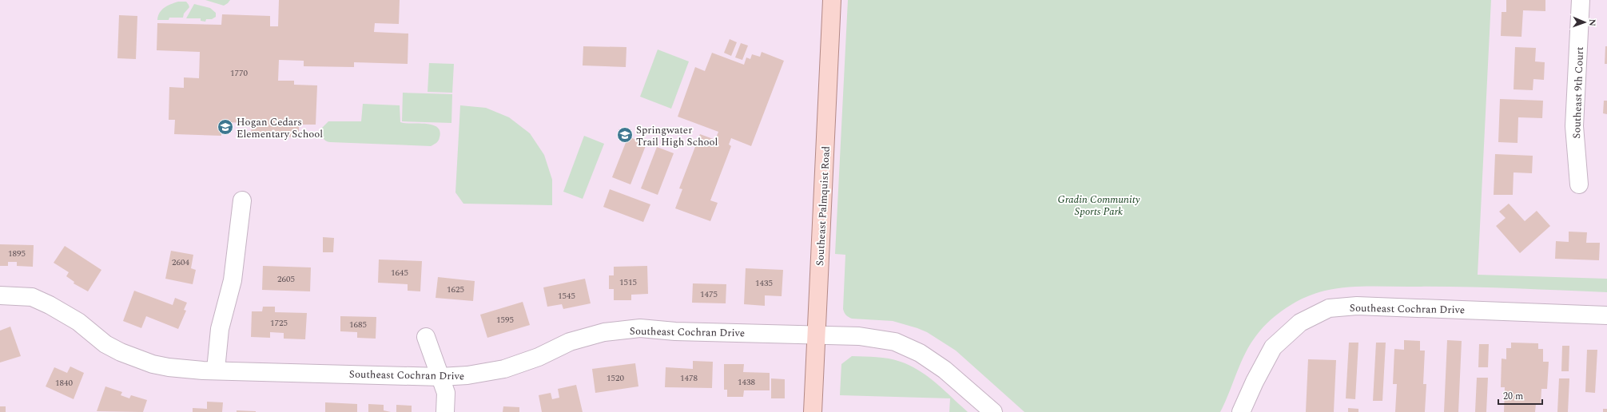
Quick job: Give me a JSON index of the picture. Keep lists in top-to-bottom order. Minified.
{"streets":{"main road":["Southeast Palmquist Road"],"street":["Southeast 9th Court","Southeast Cochran Drive"]},"crossings":[["Southeast Palmquist Road","Southeast Cochran Drive"]],"parks":["Gradin Community Sports Park"],"places":{"school or university":["Hogan Cedars Elementary School","Springwater Trail High School"]},"house_numbers":["1770","1895","2604","1645","2605","1515","1435","1625","1475","1545","1595","1725","1685","1520","1478","1438","1840"],"scale_bar":"20 m","north":"right"}
